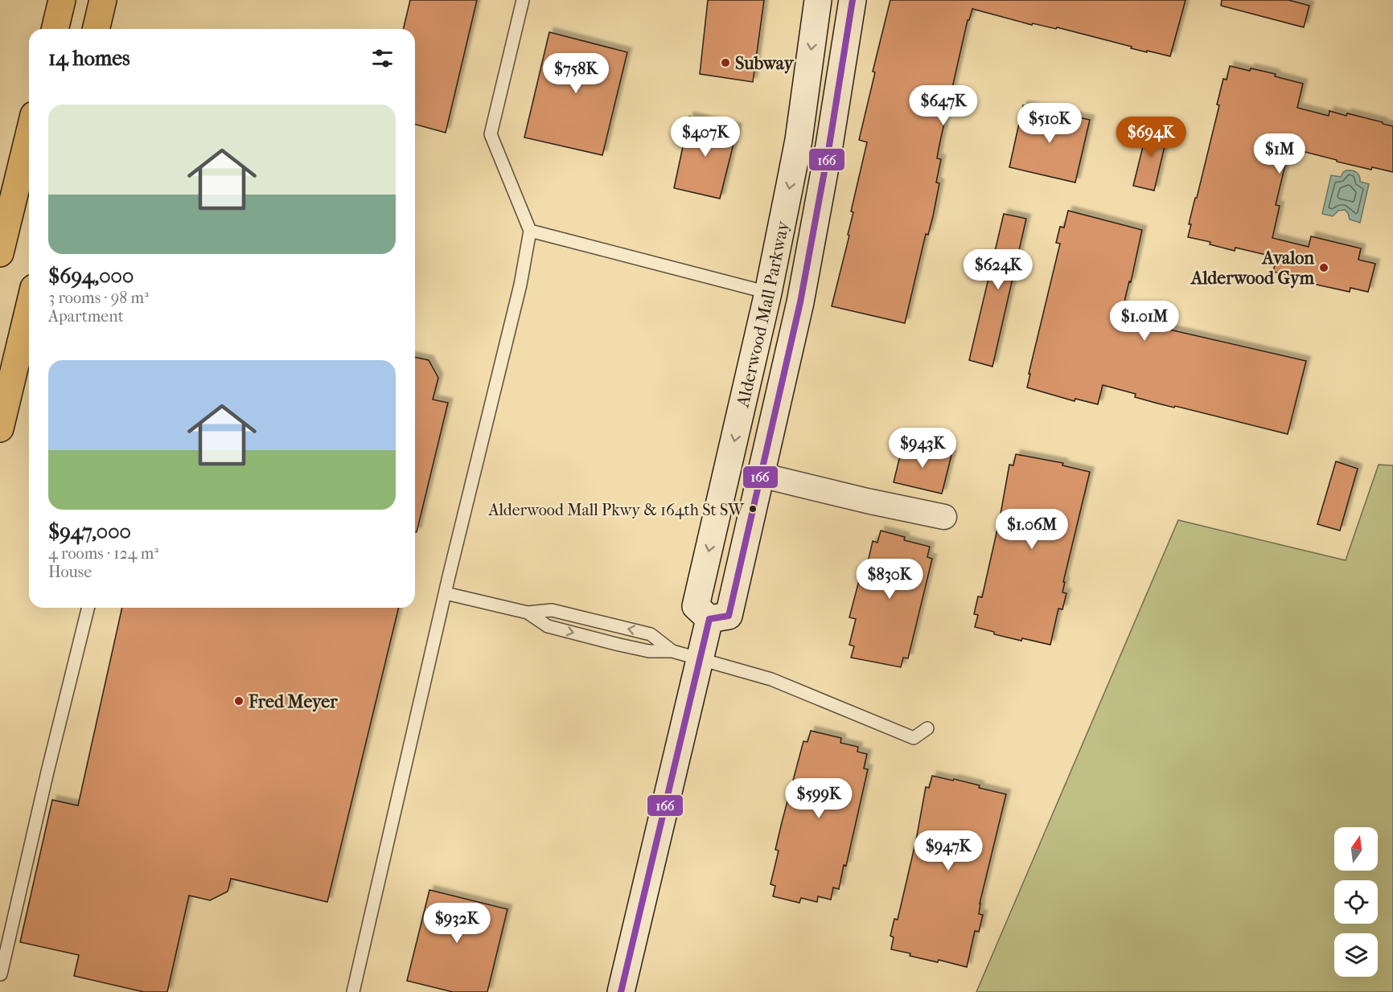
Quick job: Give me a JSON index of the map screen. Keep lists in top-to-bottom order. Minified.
{"streets":{"main road":["Alderwood Mall Parkway"]},"places":["Subway","Avalon Alderwood Gym","Alderwood Mall Pkwy & 164th St SW","Fred Meyer"],"lines":["transit line 166"],"north":"top","page":{"heading":"14 homes","price":["$758K","$647K","$510K","$407K","$694K","$1M","$624K","$1.01M","$943K","$1.06M","$830K","$599K","$947K","$932K"],"list":[{"name":"$694,000","note":"3 rooms · 98 m² · Apartment"},{"name":"$947,000","note":"4 rooms · 124 m² · House"}]}}
